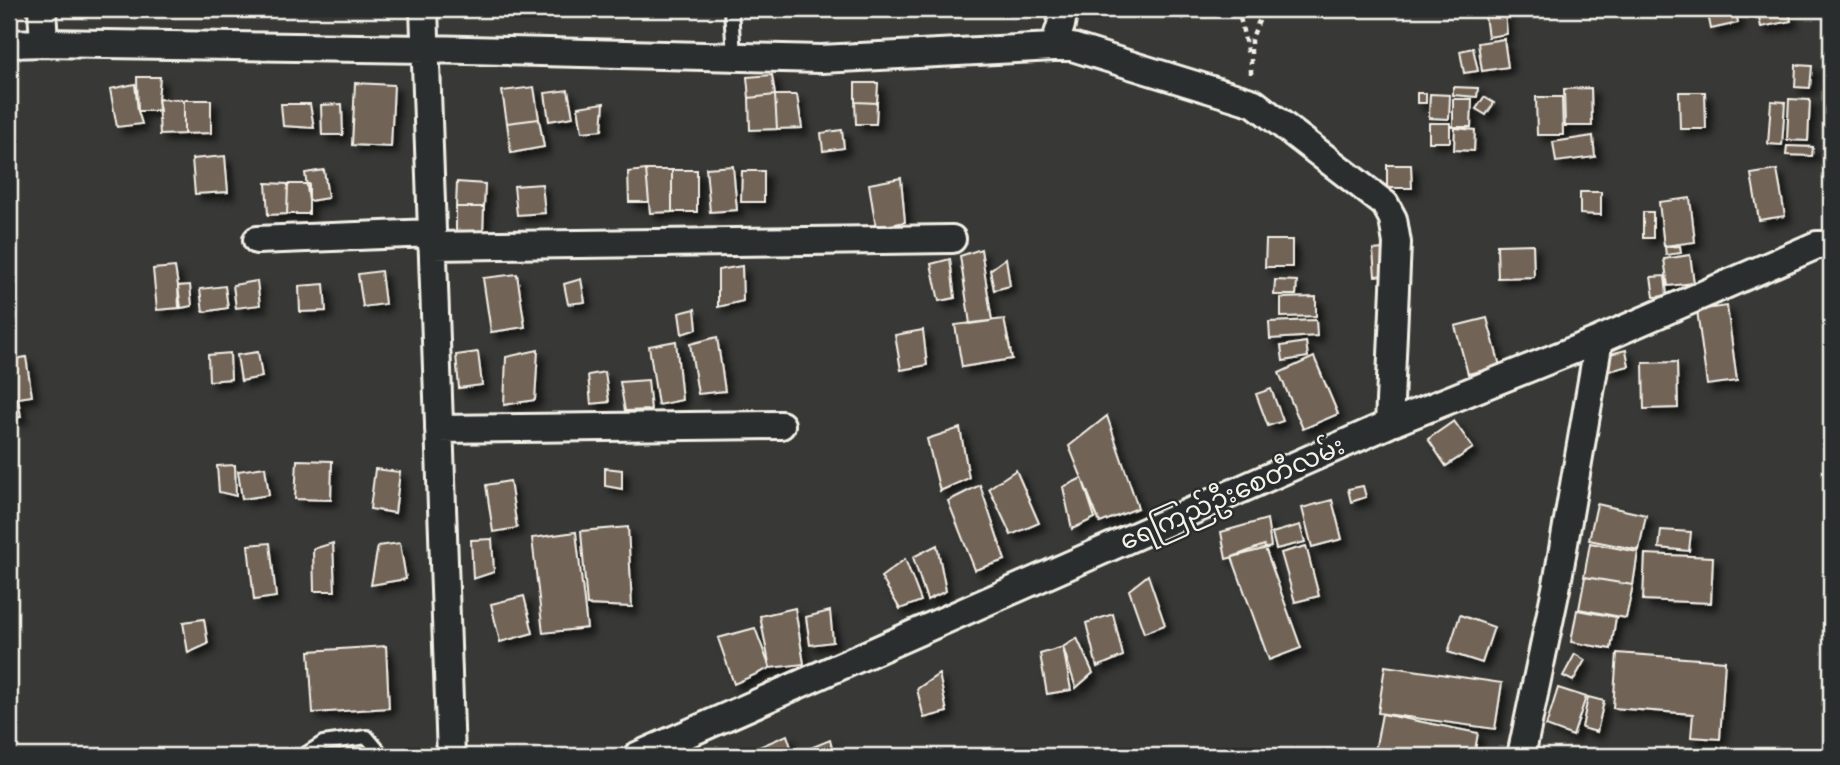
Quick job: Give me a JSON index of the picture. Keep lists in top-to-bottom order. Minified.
{"streets":{"street":["ရေကြည်ဦးစေတီလမ်း"]}}
